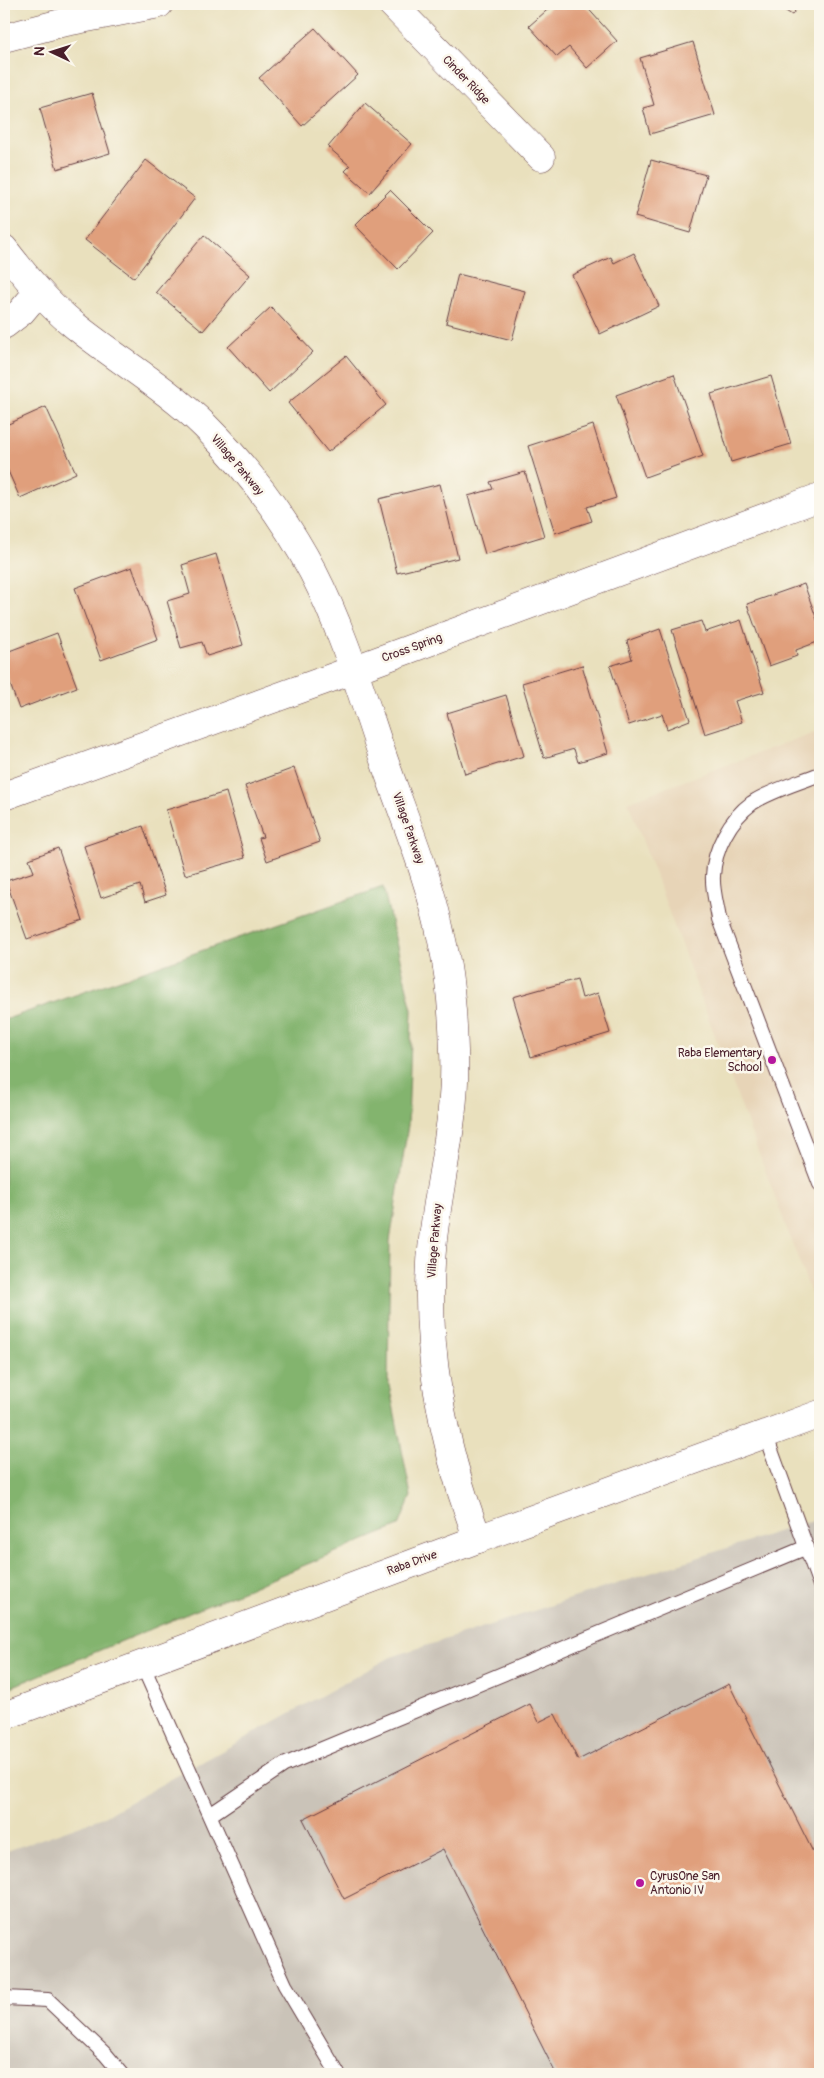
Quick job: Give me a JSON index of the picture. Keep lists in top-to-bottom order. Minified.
{"streets":{"street":["Cinder Ridge","Village Parkway","Cross Spring","Raba Drive"]},"crossings":[["Village Parkway","Cross Spring"],["Village Parkway","Raba Drive"]],"places":["Raba Elementary School","CyrusOne San Antonio IV"],"north":"left"}
